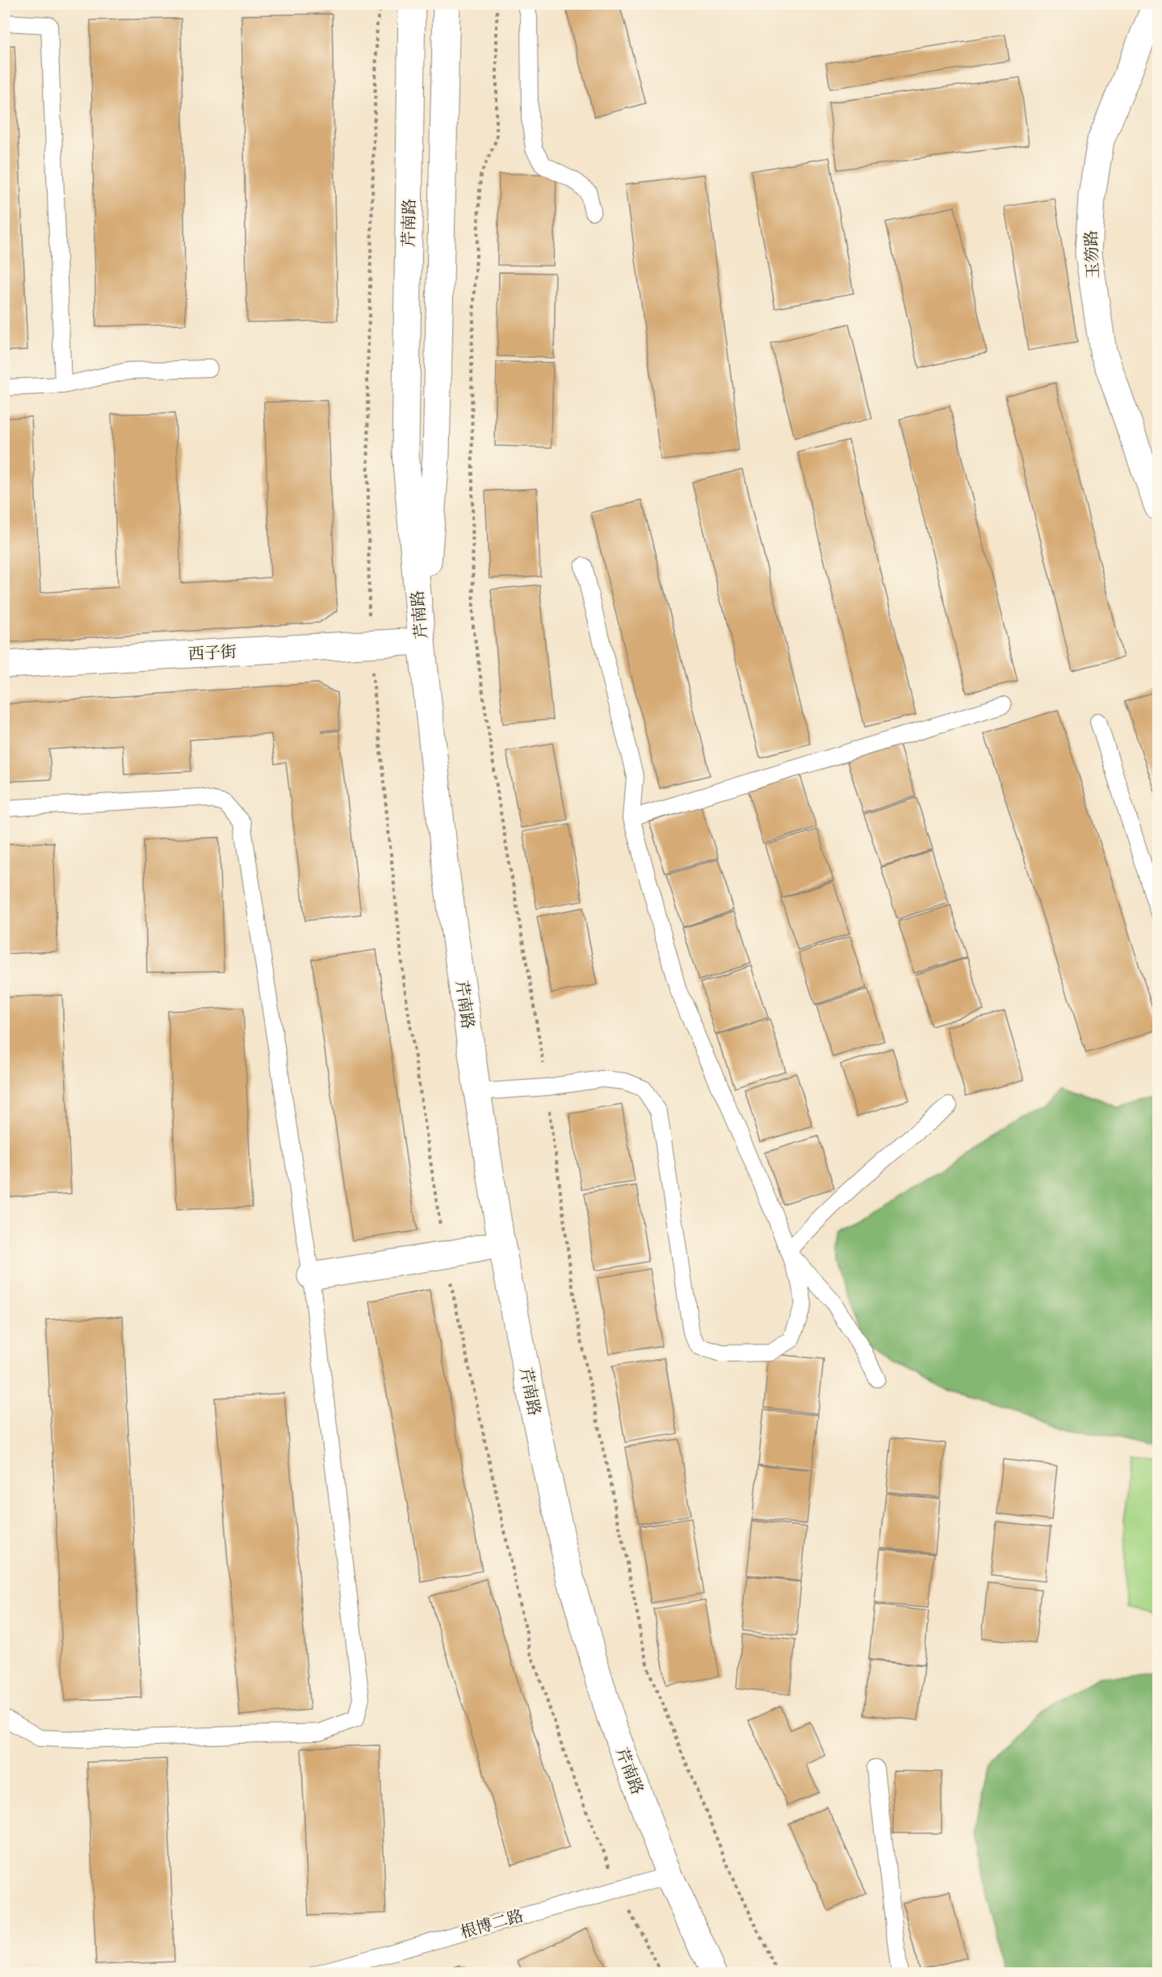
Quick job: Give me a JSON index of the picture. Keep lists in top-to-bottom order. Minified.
{"streets":{"main road":["芹南路","玉笏路","西子街"],"lane":["根博二路"]},"crossings":[["芹南路","西子街"],["芹南路","根博二路"]]}
